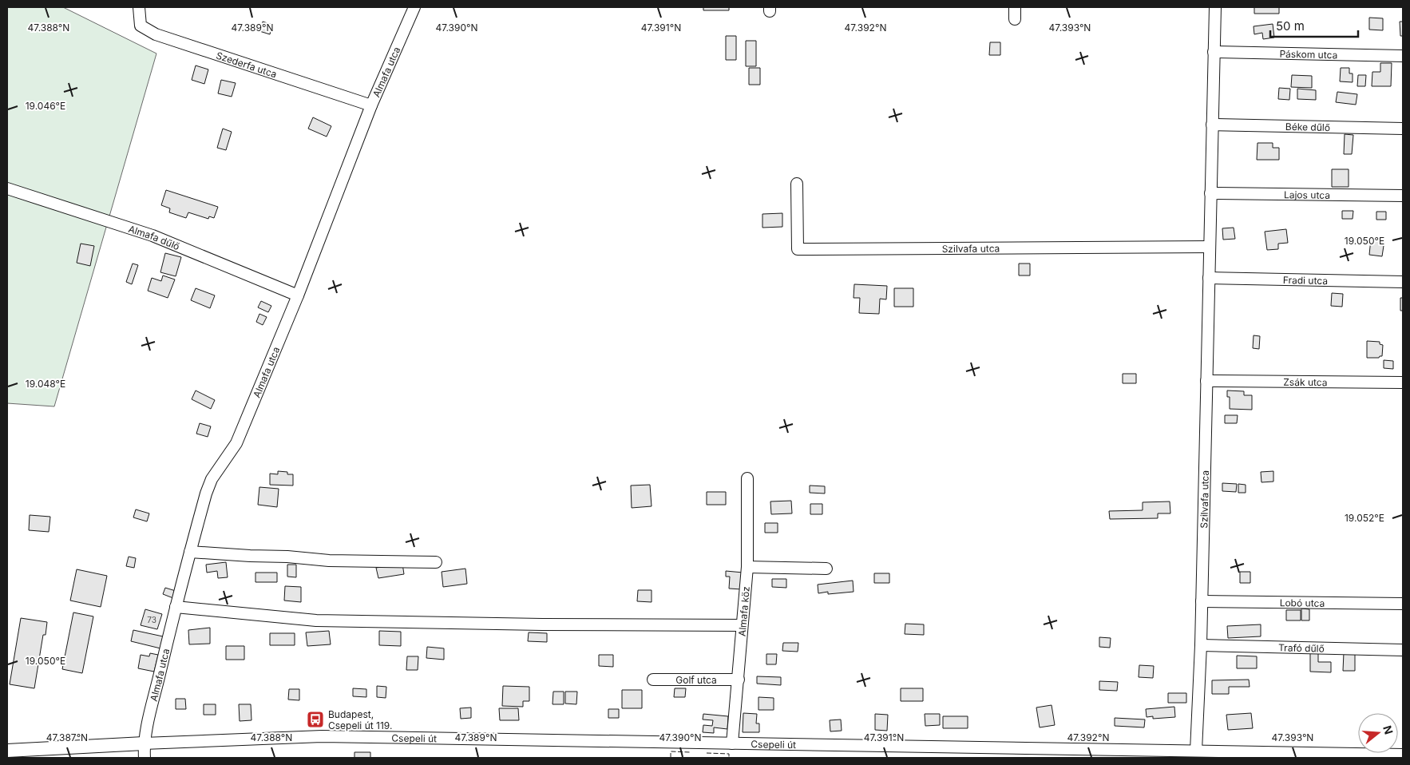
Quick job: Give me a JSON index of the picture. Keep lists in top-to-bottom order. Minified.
{"streets":{"street":["Páskom utca","Szederfa utca","Almafa utca","Béke dűlő","Lajos utca","Almafa dűlő","Szilvafa utca","Fradi utca","Zsák utca","Lobó utca","Almafa köz","Trafó dűlő","Golf utca","Csepeli út"]},"crossings":[["Páskom utca","Szilvafa utca"],["Szederfa utca","Almafa utca"],["Almafa utca","Almafa dűlő"],["Almafa utca","Csepeli út"],["Béke dűlő","Szilvafa utca"],["Lajos utca","Szilvafa utca"],["Szilvafa utca","Fradi utca"],["Szilvafa utca","Zsák utca"],["Szilvafa utca","Lobó utca"],["Szilvafa utca","Trafó dűlő"],["Szilvafa utca","Csepeli út"],["Almafa köz","Golf utca"],["Almafa köz","Csepeli út"]],"places":{"bus stop":["Budapest, Csepeli út 119."]},"house_numbers":["73"],"scale_bar":"50 m","north":"right","coordinates":["47.388°N","47.389°N","47.390°N","47.391°N","47.392°N","47.393°N","19.046°E","19.050°E","19.048°E","19.052°E","47.387°N"]}
